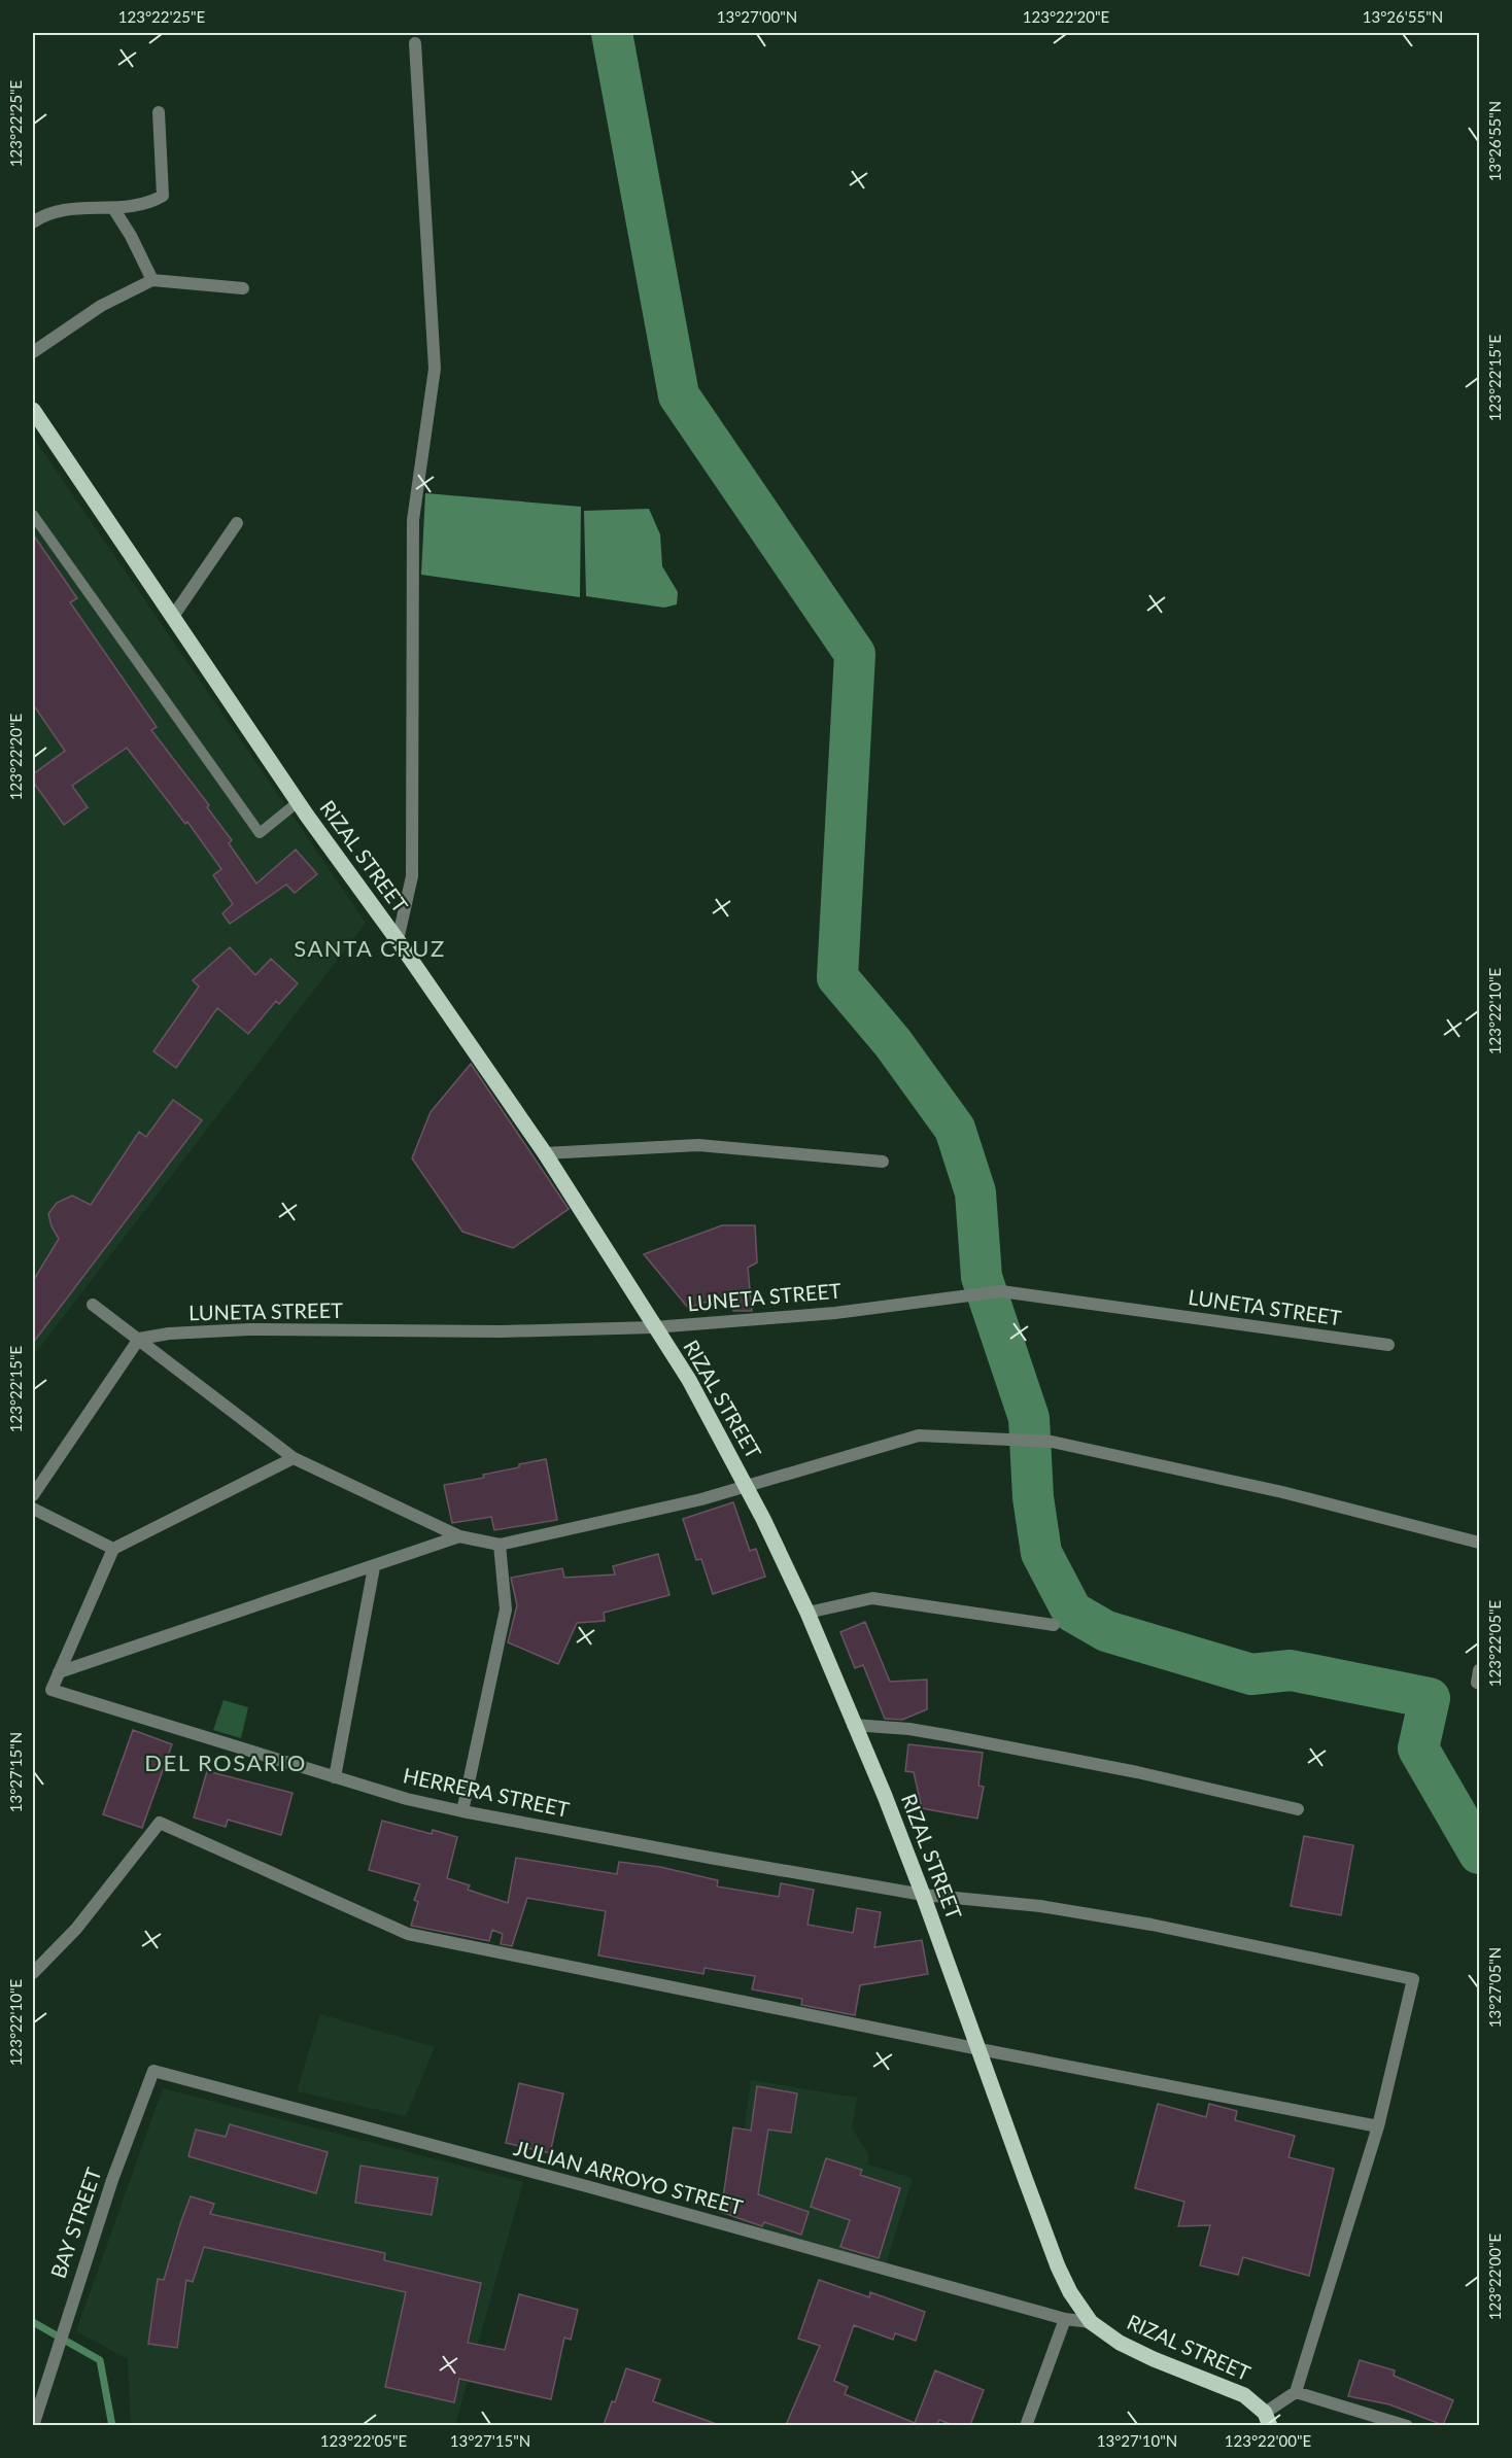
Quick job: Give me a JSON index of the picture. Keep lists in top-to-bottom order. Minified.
{"streets":{"main road":["RIZAL STREET"],"street":["LUNETA STREET","HERRERA STREET","JULIAN ARROYO STREET","BAY STREET"]},"crossings":[["RIZAL STREET","LUNETA STREET"],["RIZAL STREET","HERRERA STREET"],["RIZAL STREET","JULIAN ARROYO STREET"],["JULIAN ARROYO STREET","BAY STREET"]],"districts":["SANTA CRUZ","DEL ROSARIO"],"coordinates":["123°22'25\"E","13°27'00\"N","123°22'20\"E","13°26'55\"N","123°22'15\"E","123°22'10\"E","123°22'05\"E","13°27'15\"N","13°27'05\"N","123°22'00\"E","13°27'10\"N"]}
